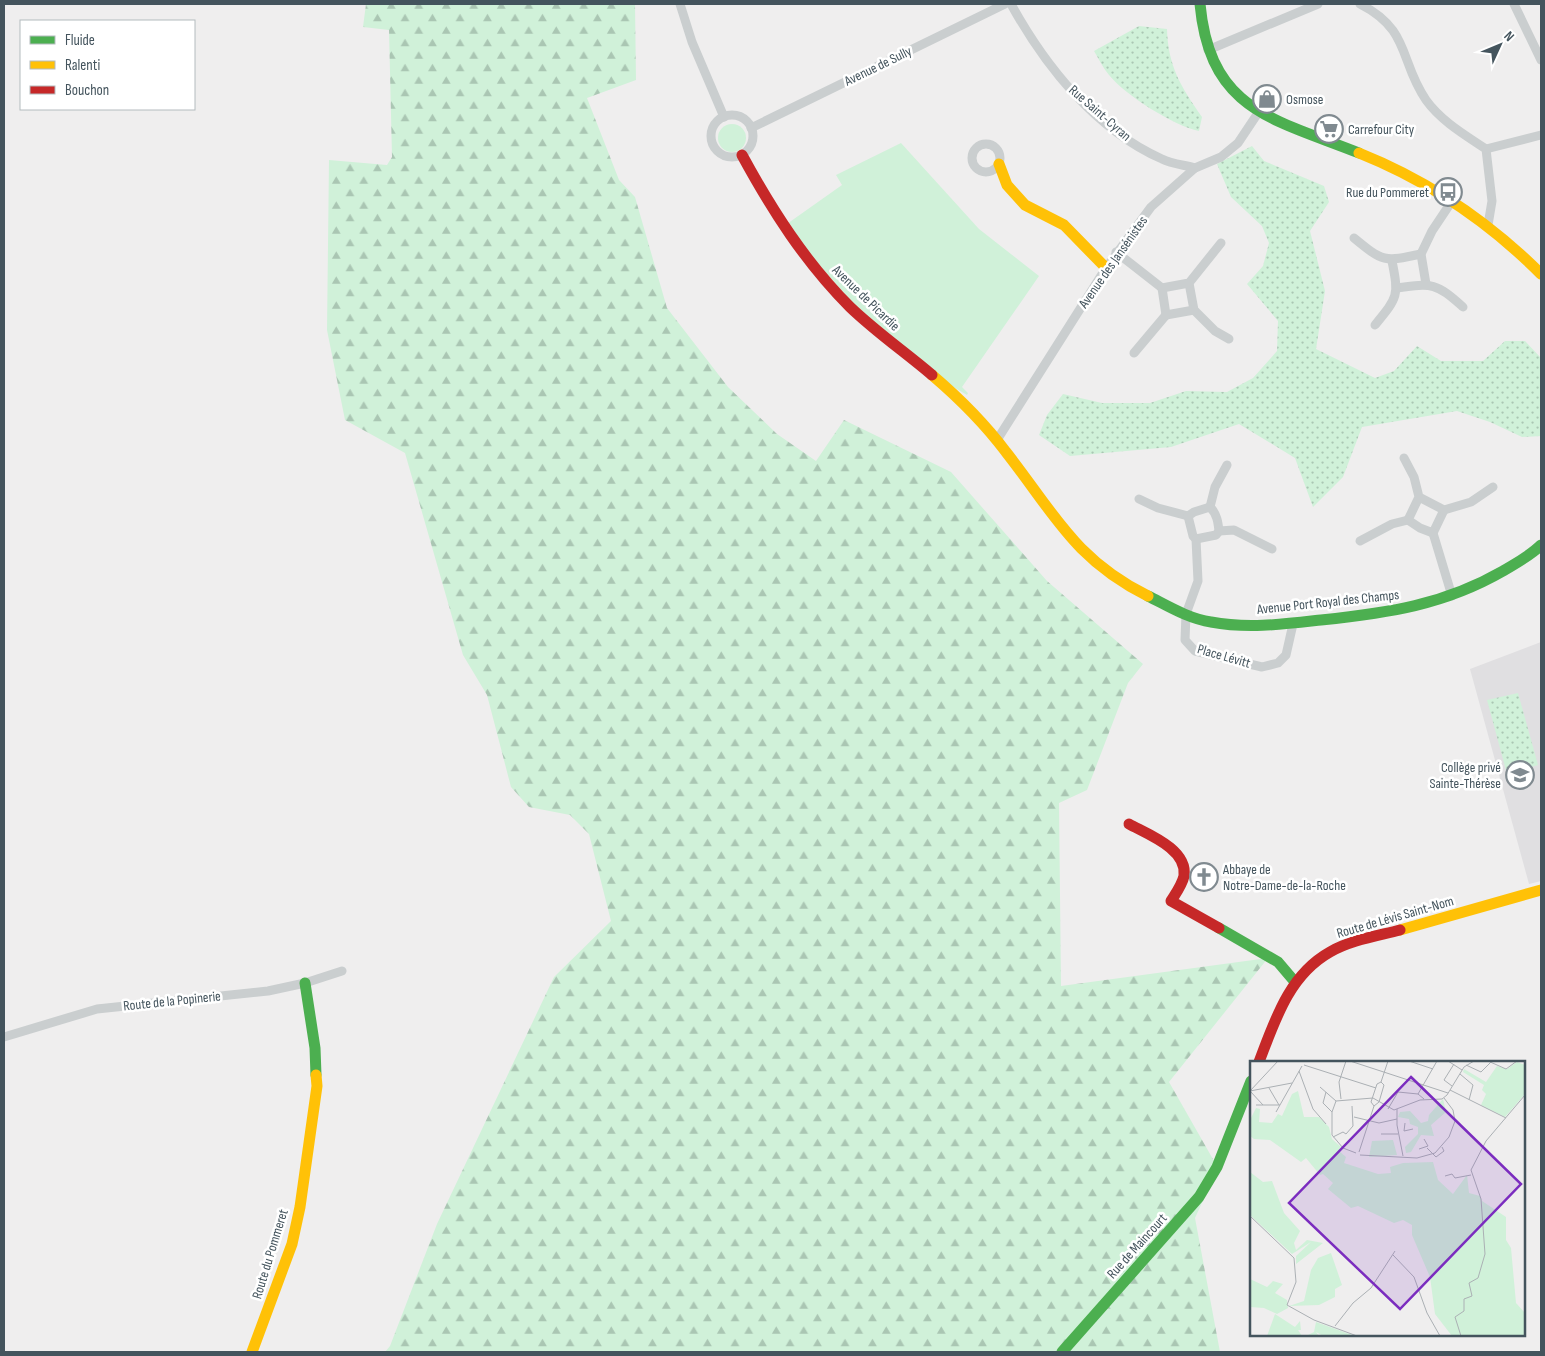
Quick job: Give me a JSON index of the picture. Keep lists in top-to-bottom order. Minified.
{"streets":{"street":["Avenue de Sully","Rue Saint-Cyran","Avenue des Jansénistes","Avenue de Picardie","Avenue Port Royal des Champs","Place Lévitt","Route de Lévis Saint-Nom","Route de la Popinerie","Rue de Maincourt","Route du Pommeret"]},"crossings":[["Avenue de Sully","Avenue de Picardie"],["Rue Saint-Cyran","Avenue des Jansénistes"],["Avenue des Jansénistes","Avenue de Picardie"],["Avenue des Jansénistes","Avenue Port Royal des Champs"],["Avenue de Picardie","Avenue Port Royal des Champs"],["Avenue Port Royal des Champs","Place Lévitt"],["Route de la Popinerie","Route du Pommeret"]],"places":{"shop":["Osmose"],"supermarket":["Carrefour City"],"bus stop":["Rue du Pommeret"],"school or university":["Collège privé Sainte-Thérèse"],"church":["Abbaye de Notre-Dame-de-la-Roche"]},"legend":["Fluide","Ralenti","Bouchon"],"north":"top right"}
